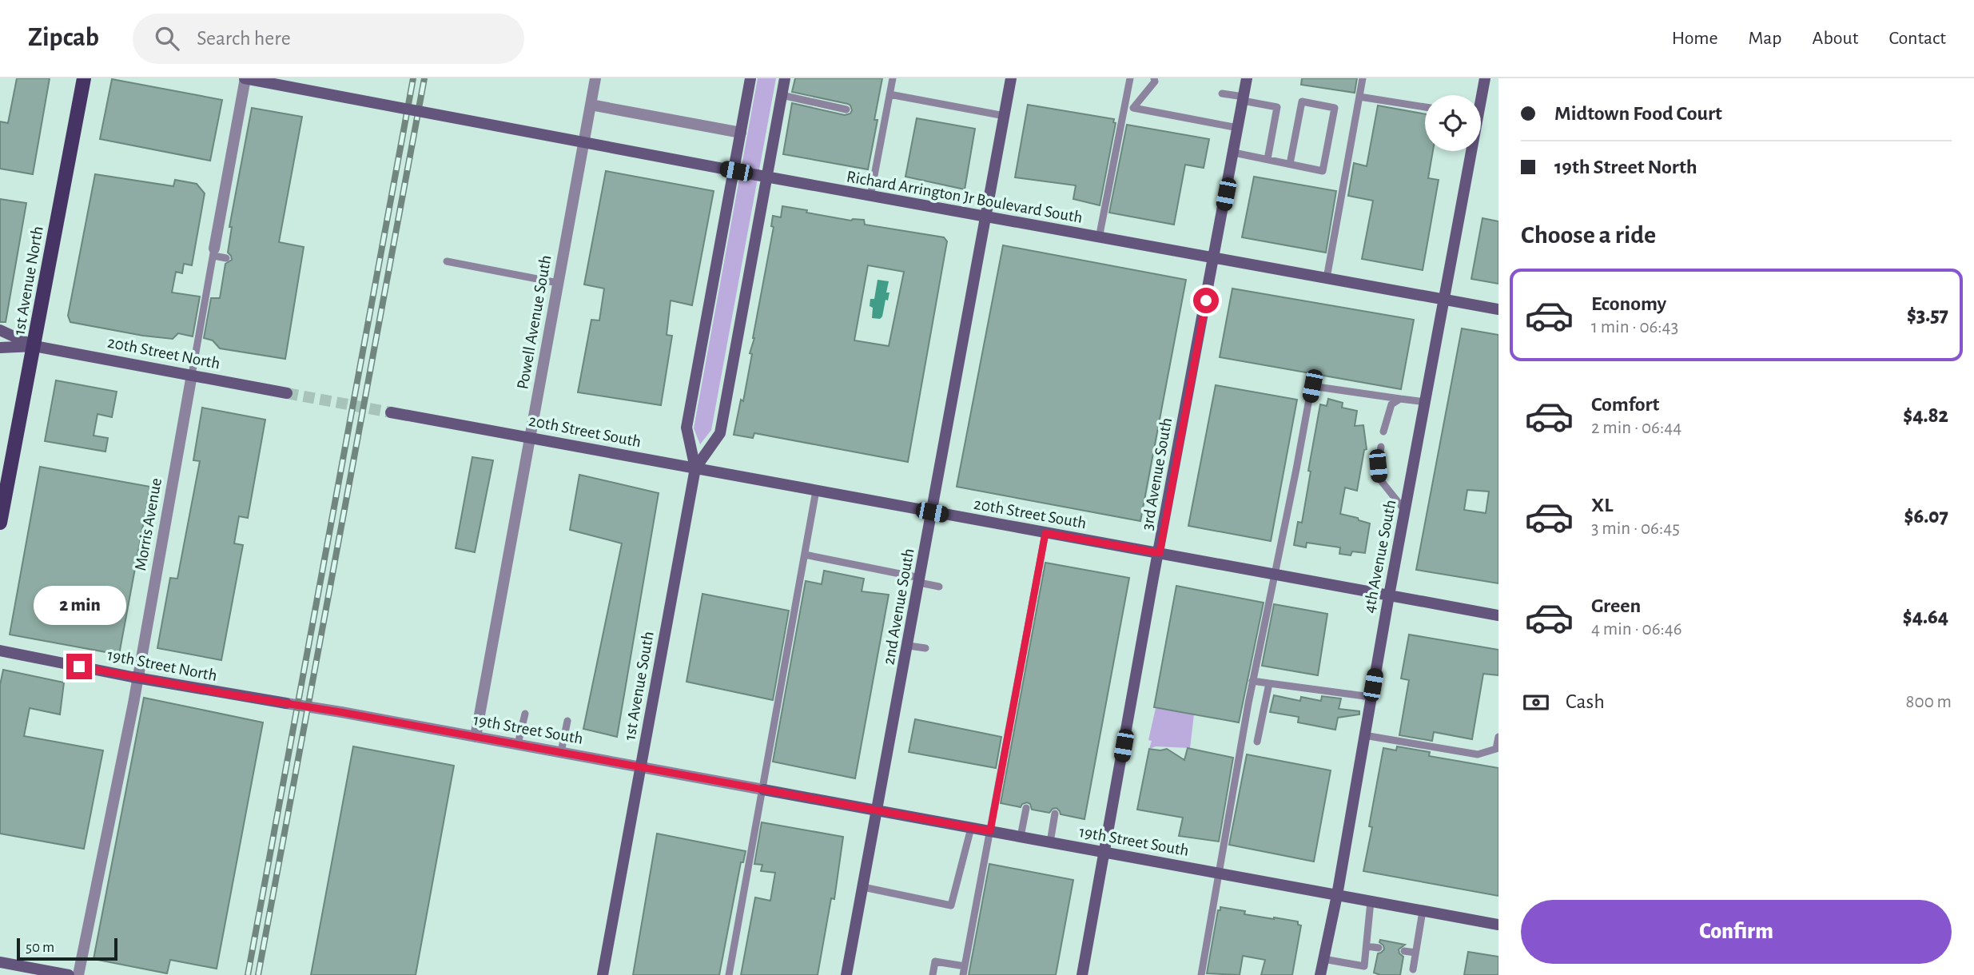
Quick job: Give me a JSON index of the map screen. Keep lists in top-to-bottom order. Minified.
{"streets":{"main road":["1st Avenue North"],"street":["Richard Arrington Jr Boulevard South","Powell Avenue South","20th Street North","20th Street South","3rd Avenue South","Morris Avenue","4th Avenue South","2nd Avenue South","19th Street North","1st Avenue South","19th Street South"]},"crossings":[["Richard Arrington Jr Boulevard South","3rd Avenue South"],["Richard Arrington Jr Boulevard South","Morris Avenue"],["Richard Arrington Jr Boulevard South","4th Avenue South"],["Richard Arrington Jr Boulevard South","2nd Avenue South"],["Richard Arrington Jr Boulevard South","1st Avenue South"],["1st Avenue North","20th Street North"],["Powell Avenue South","20th Street South"],["Powell Avenue South","19th Street South"],["20th Street North","Morris Avenue"],["20th Street South","3rd Avenue South"],["20th Street South","4th Avenue South"],["20th Street South","2nd Avenue South"],["20th Street South","1st Avenue South"],["3rd Avenue South","19th Street South"],["Morris Avenue","19th Street North"],["4th Avenue South","19th Street South"],["2nd Avenue South","19th Street South"],["19th Street North","19th Street South"],["1st Avenue South","19th Street South"]],"scale_bar":"50 m","page":{"header":"Zipcab","search":"Search here","nav":["Home","Map","About","Contact"],"banner":["Midtown Food Court","19th Street North"],"heading":"Choose a ride","list":[{"name":"Economy","note":"1 min · 06:43","value":"$3.57"},{"name":"Comfort","note":"2 min · 06:44","value":"$4.82"},{"name":"XL","note":"3 min · 06:45","value":"$6.07"},{"name":"Green","note":"4 min · 06:46","value":"$4.64"}],"bubble":"2 min","pay":["Cash","800 m"],"buttons":"Confirm","scale":"50 m"}}
